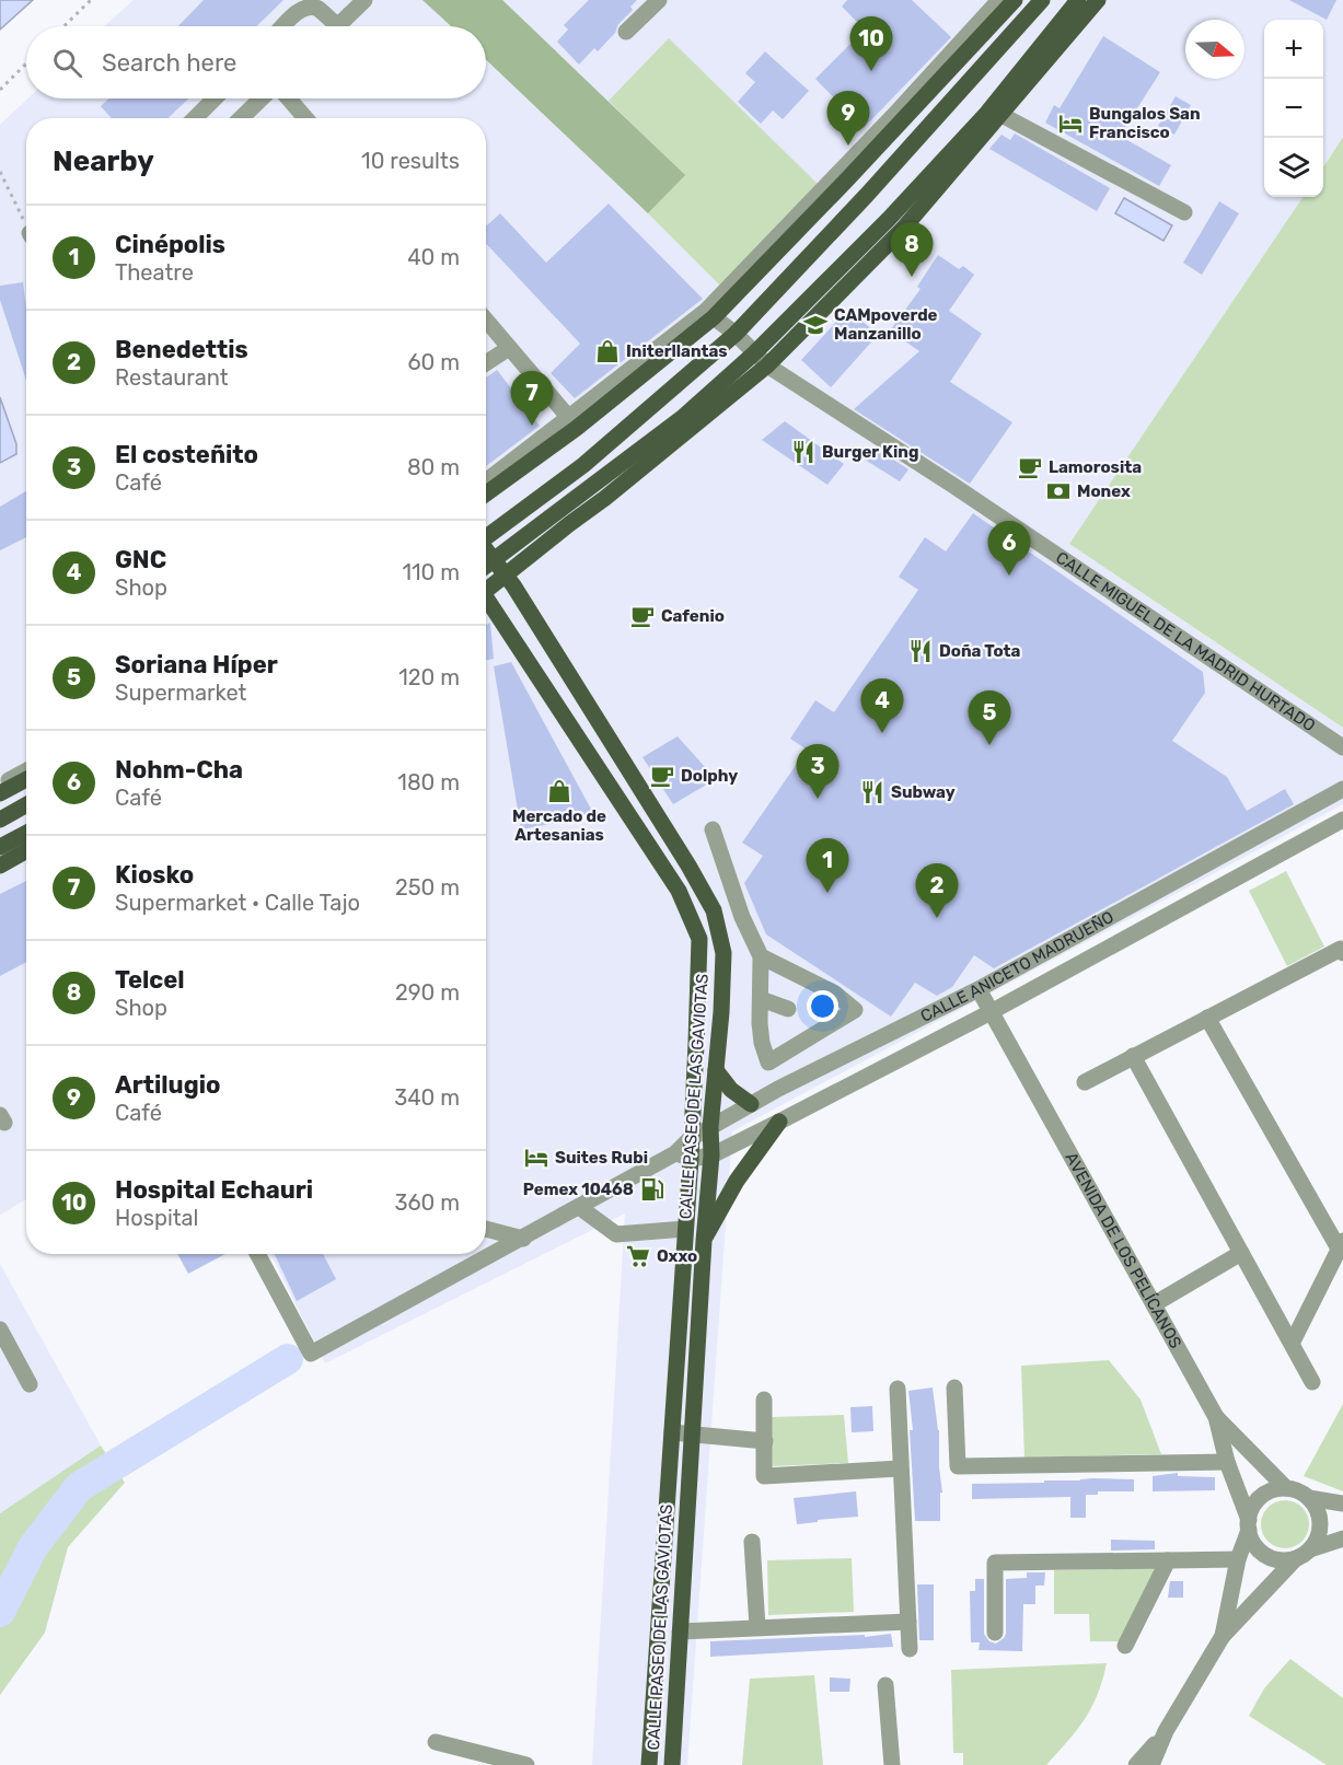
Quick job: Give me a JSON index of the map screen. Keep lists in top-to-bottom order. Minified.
{"streets":{"main road":["CALLE PASEO DE LAS GAVIOTAS"],"street":["CALLE MIGUEL DE LA MADRID HURTADO","CALLE ANICETO MADRUEÑO","AVENIDA DE LOS PELÍCANOS"]},"crossings":[["CALLE ANICETO MADRUEÑO","CALLE PASEO DE LAS GAVIOTAS"],["CALLE ANICETO MADRUEÑO","AVENIDA DE LOS PELÍCANOS"]],"places":{"hotel":["Bungalos San Francisco","Suites Rubi"],"school or university":["CAMpoverde Manzanillo"],"shop":["Initerllantas","Mercado de Artesanias"],"restaurant":["Burger King","Doña Tota","Subway"],"cafe":["Lamorosita","Cafenio","Dolphy"],"bank":["Monex"],"fuel station":["Pemex 10468"],"supermarket":["Oxxo"]},"north":"right","page":{"pins":["10","9","8","7","6","4","5","3","1","2"],"map_buttons":["+","−"],"search":"Search here","heading":["Nearby","10 results"],"list":[{"mark":"1","name":"Cinépolis","note":"Theatre","value":"40 m"},{"mark":"2","name":"Benedettis","note":"Restaurant","value":"60 m"},{"mark":"3","name":"El costeñito","note":"Café","value":"80 m"},{"mark":"4","name":"GNC","note":"Shop","value":"110 m"},{"mark":"5","name":"Soriana Híper","note":"Supermarket","value":"120 m"},{"mark":"6","name":"Nohm-Cha","note":"Café","value":"180 m"},{"mark":"7","name":"Kiosko","note":"Supermarket · Calle Tajo","value":"250 m"},{"mark":"8","name":"Telcel","note":"Shop","value":"290 m"},{"mark":"9","name":"Artilugio","note":"Café","value":"340 m"},{"mark":"10","name":"Hospital Echauri","note":"Hospital","value":"360 m"}]}}
